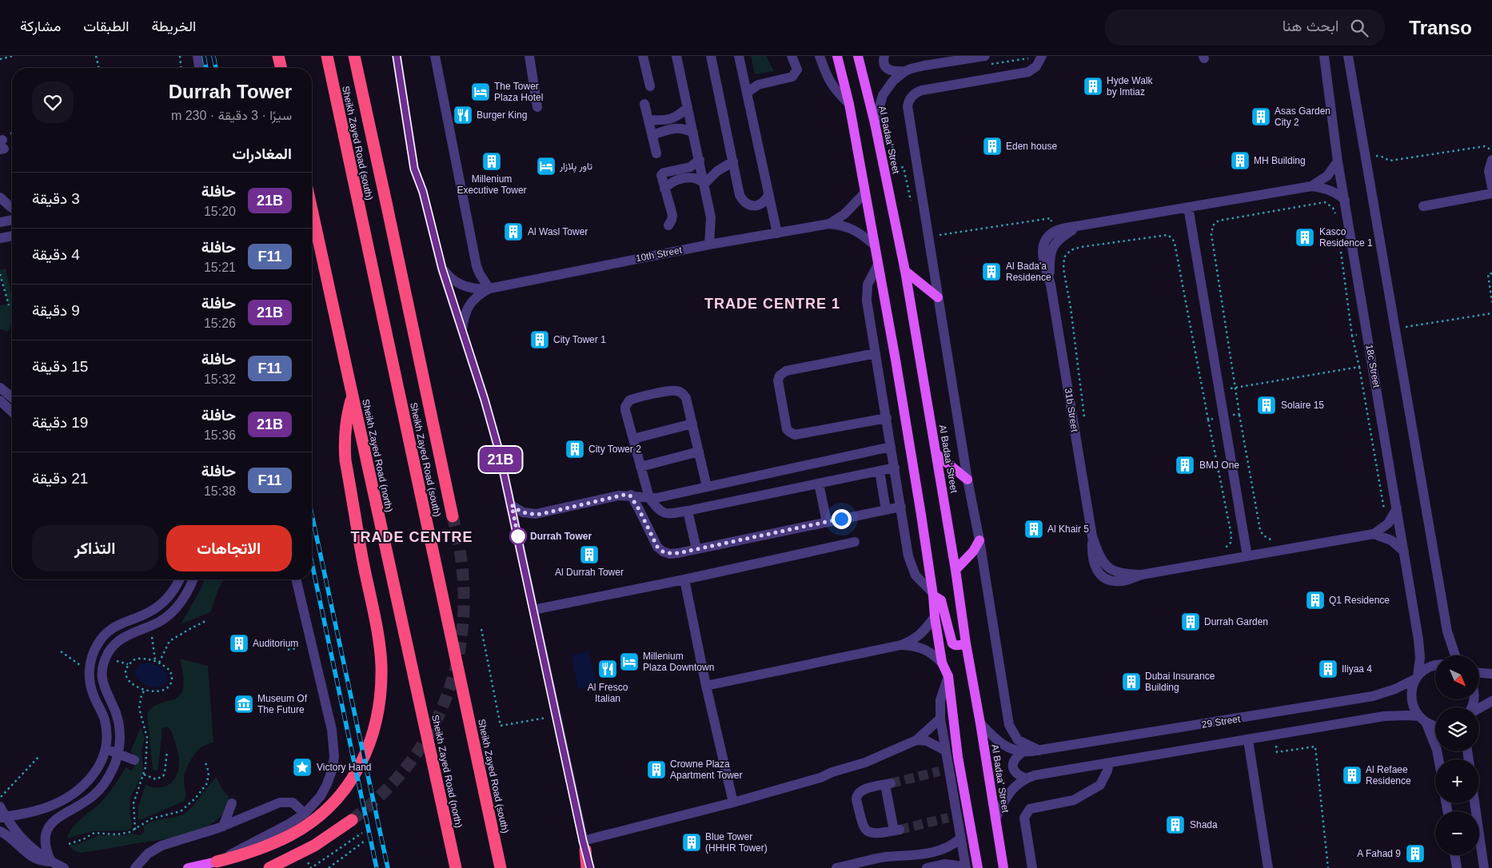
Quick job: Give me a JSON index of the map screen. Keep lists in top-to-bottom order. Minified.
{"streets":{"highway":["Sheikh Zayed Road (south)","Sheikh Zayed Road (north)"],"main road":["Al Badaa' Street"],"street":["10th Street","18c Street","31b Street","29 Street"]},"crossings":[["Al Badaa' Street","29 Street"],["18c Street","31b Street"],["18c Street","29 Street"]],"districts":["TRADE CENTRE 1","TRADE CENTRE"],"places":{"building":["Hyde Walk by Imtiaz","Asas Garden City 2","Eden house","MH Building","Millenium Executive Tower","Al Wasl Tower","Kasco Residence 1","Al Bada'a Residence","City Tower 1","Solaire 15","City Tower 2","BMJ One","Al Khair 5","Al Durrah Tower","Q1 Residence","Durrah Garden","Auditorium","Iliyaa 4","Dubai Insurance Building","Crowne Plaza Apartment Tower","Al Refaee Residence","Shada","Blue Tower (HHHR Tower)","A Fahad 9"],"hotel":["The Tower Plaza Hotel","تاور پلازار","Millenium Plaza Downtown"],"restaurant":["Burger King","Al Fresco Italian"],"other":["Durrah Tower"],"museum":["Museum Of The Future"],"place":["Victory Hand"]},"lines":["bus line 21B"],"north":"bottom right","page":{"header":"Transo","search":"ابحث هنا","nav":["الخريطة","الطبقات","مشاركة"],"on_map":"21B","heading":[["Durrah Tower","سيرًا · 3 دقيقة · 230 m"],"المغادرات"],"list":[{"mark":"21B","name":"حافلة","note":"15:20","value":"3 دقيقة"},{"mark":"F11","name":"حافلة","note":"15:21","value":"4 دقيقة"},{"mark":"21B","name":"حافلة","note":"15:26","value":"9 دقيقة"},{"mark":"F11","name":"حافلة","note":"15:32","value":"15 دقيقة"},{"mark":"21B","name":"حافلة","note":"15:36","value":"19 دقيقة"},{"mark":"F11","name":"حافلة","note":"15:38","value":"21 دقيقة"}],"buttons":["الاتجاهات","التذاكر"],"map_buttons":["+","−"]}}
